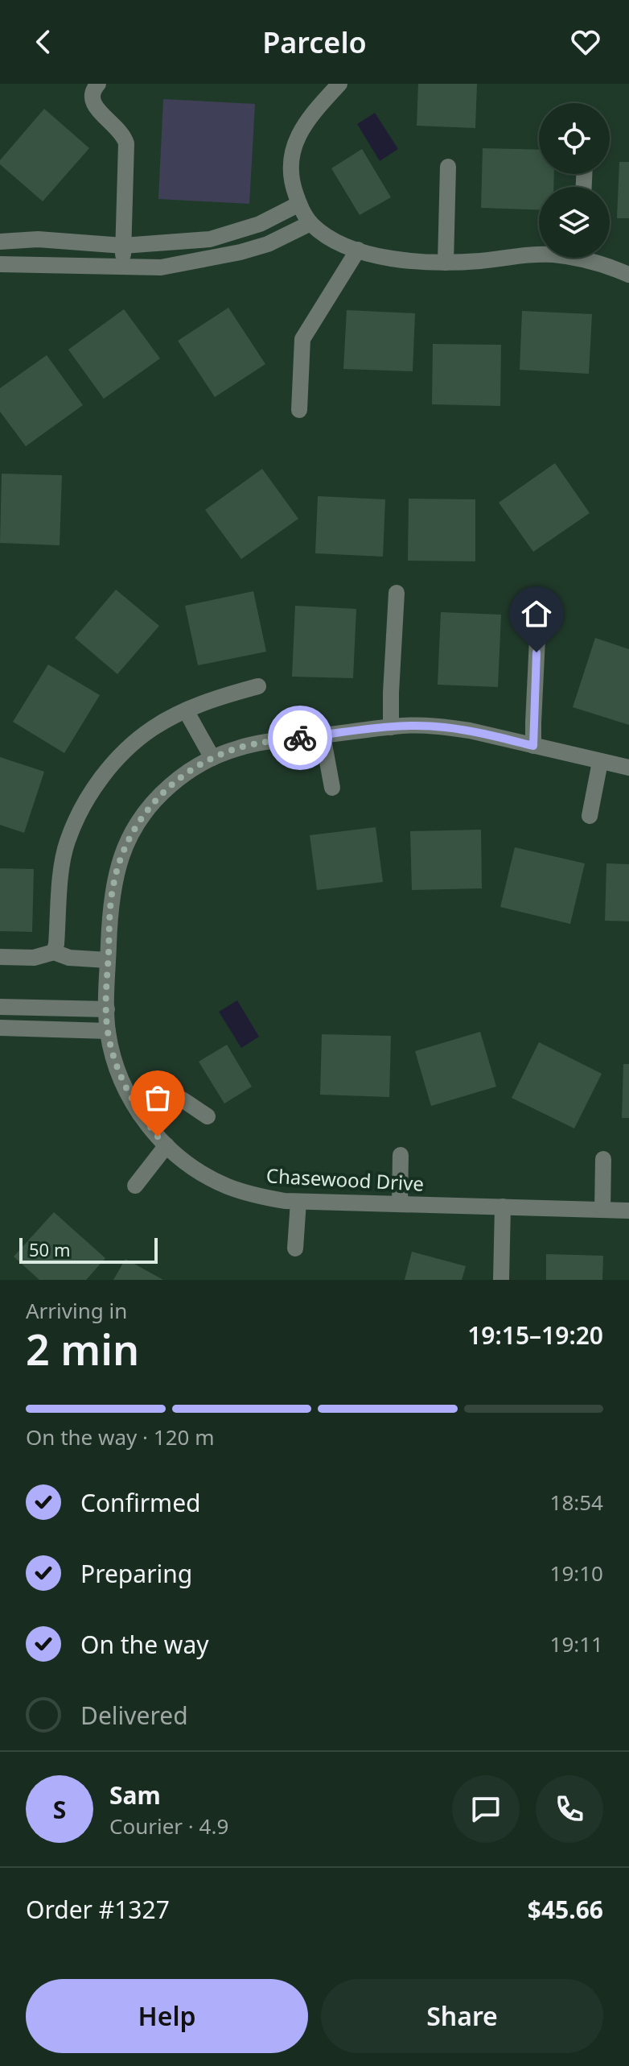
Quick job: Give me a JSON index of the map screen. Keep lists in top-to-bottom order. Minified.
{"streets":{"street":["Chasewood Drive"]},"scale_bar":"50 m","page":{"header":"Parcelo","scale":"50 m","heading":["2 min","Arriving in","19:15–19:20"],"panel":["Sam","Courier · 4.9","Order #1327","$45.66"],"bar":"On the way · 120 m","list":[["Confirmed","18:54"],["Preparing","19:10"],["On the way","19:11"],"Delivered"],"round":"S","buttons":["Help","Share"]}}
